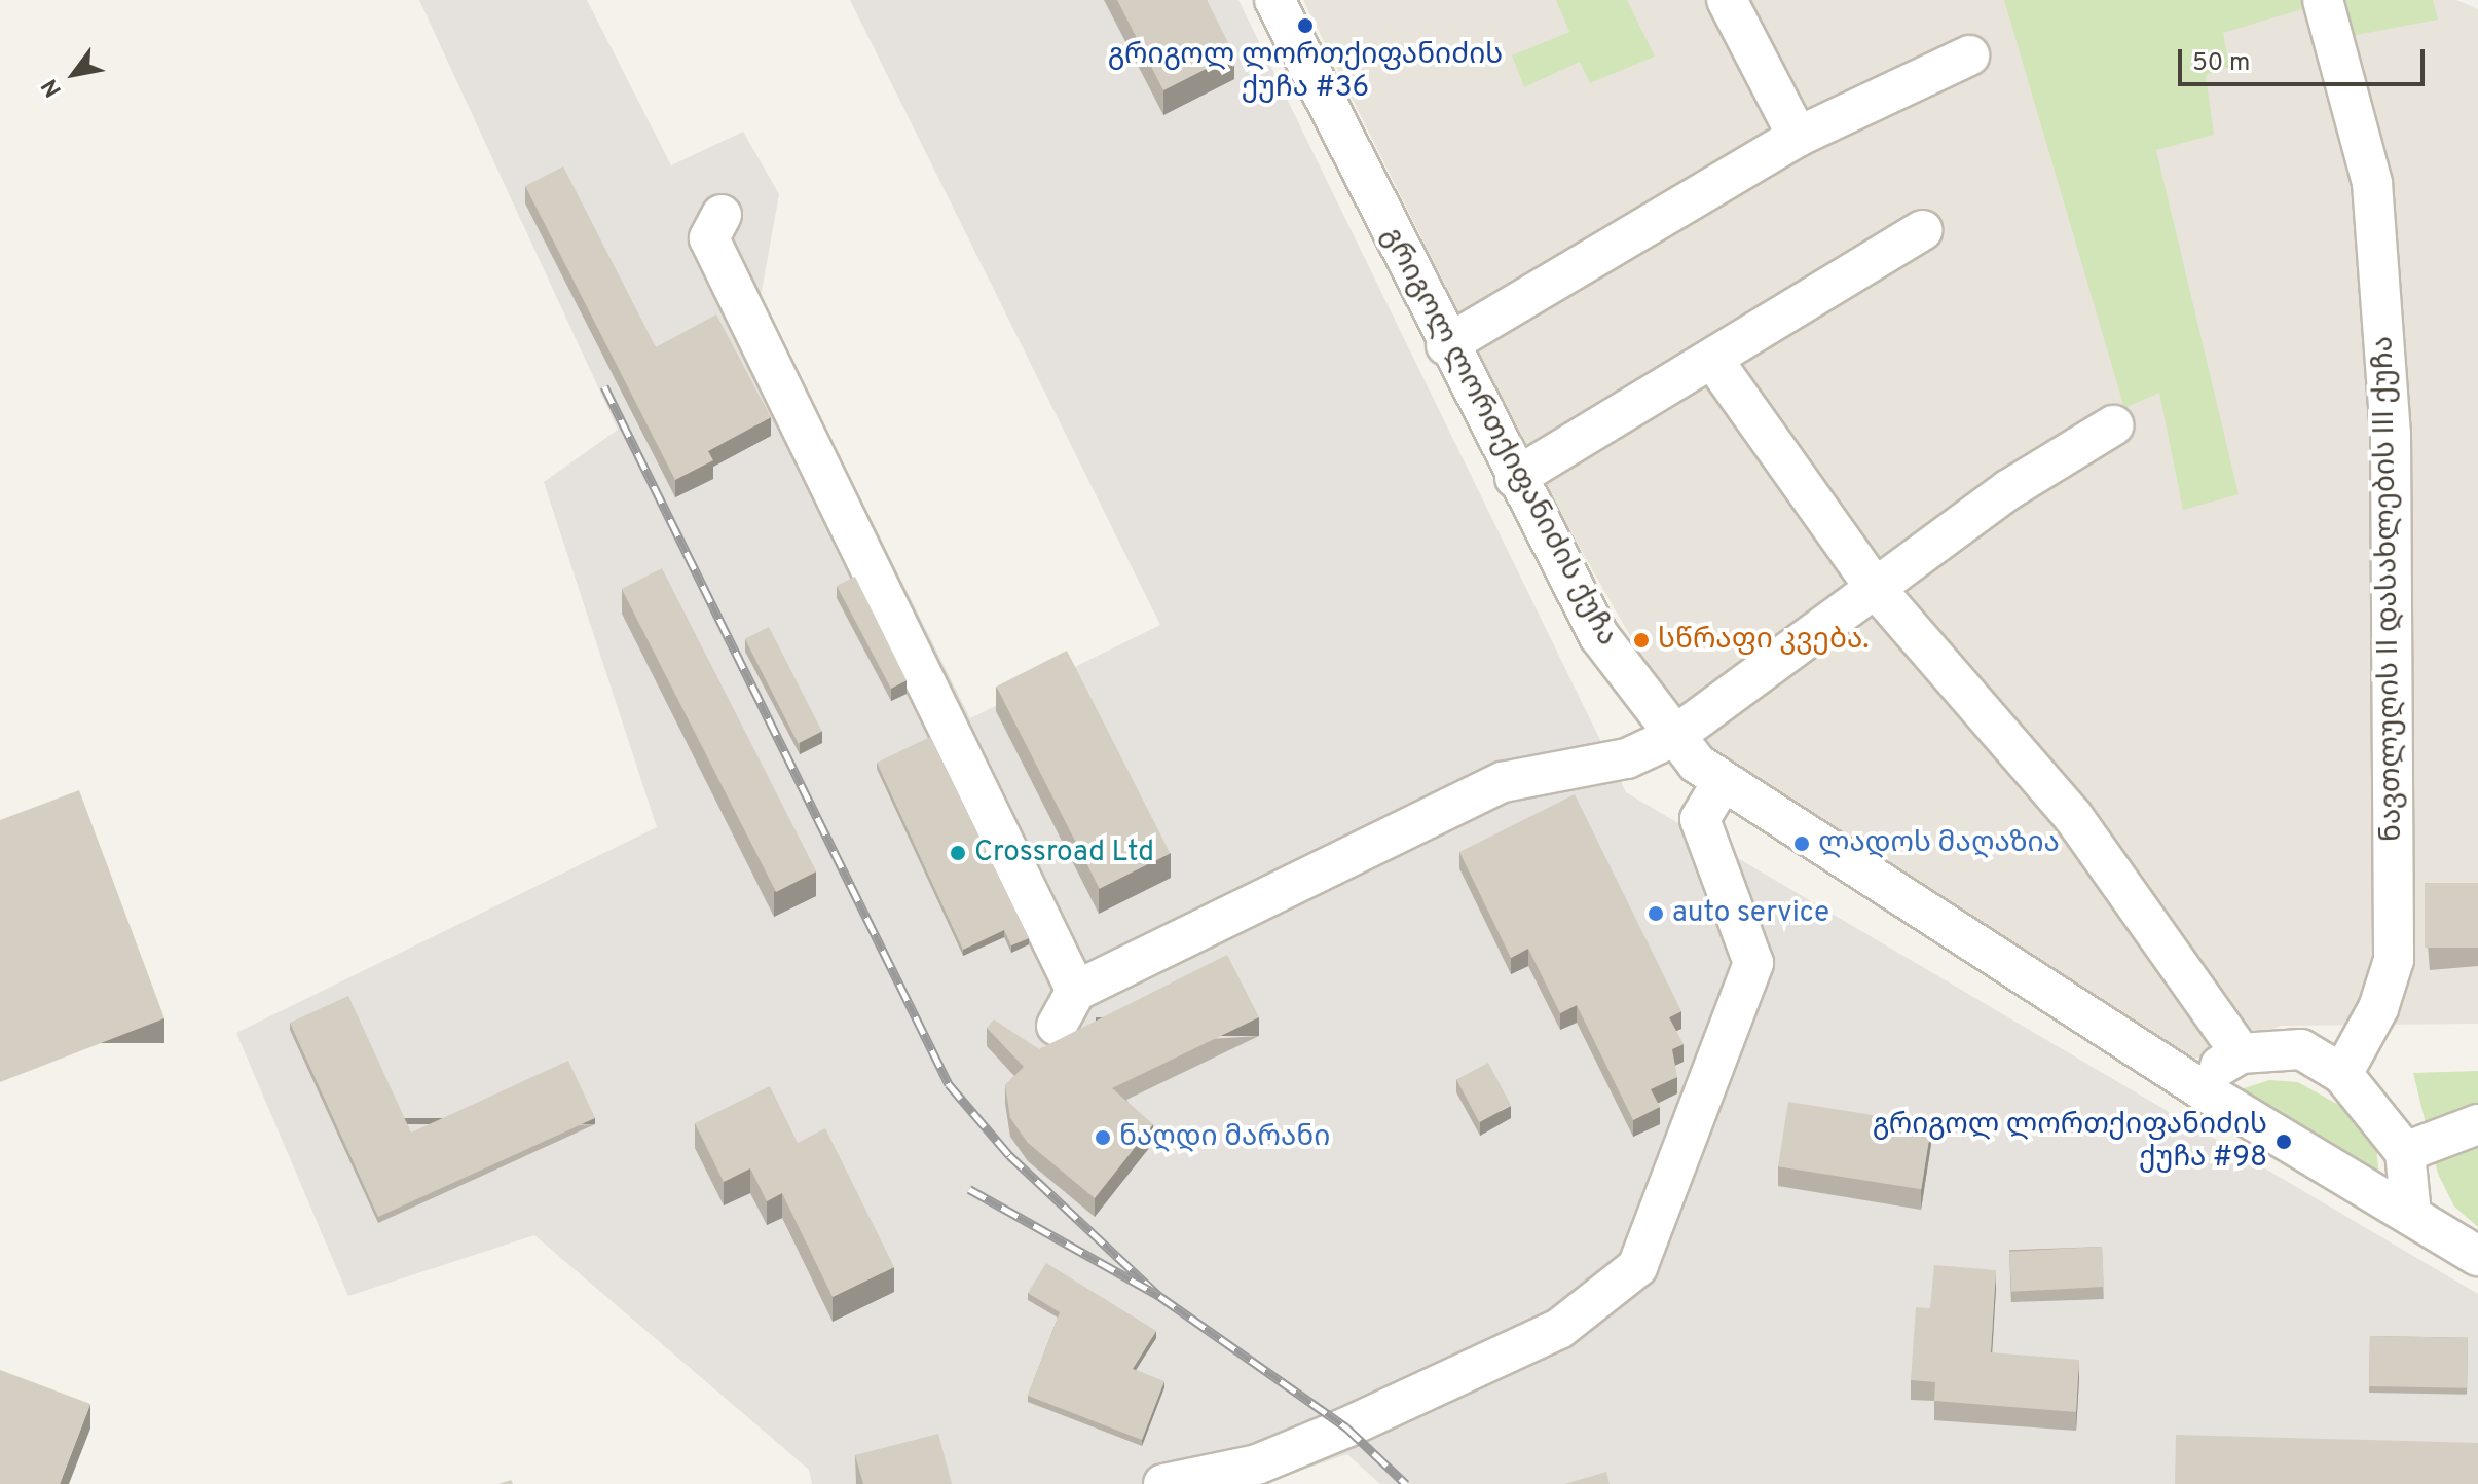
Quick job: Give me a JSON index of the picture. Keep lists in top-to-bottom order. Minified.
{"streets":{"street":["გრიგოლ ლორთქიფანიძის ქუჩა","ნავთლუღის II დასახლების III ქუჩა"]},"places":["გრიგოლ ლორთქიფანიძის ქუჩა #36","სწრაფი კვება.","ლადოს მაღაზია","Crossroad Ltd","auto service","ნაღდი მარანი","გრიგოლ ლორთქიფანიძის ქუჩა #98"],"scale_bar":"50 m","north":"bottom left"}
